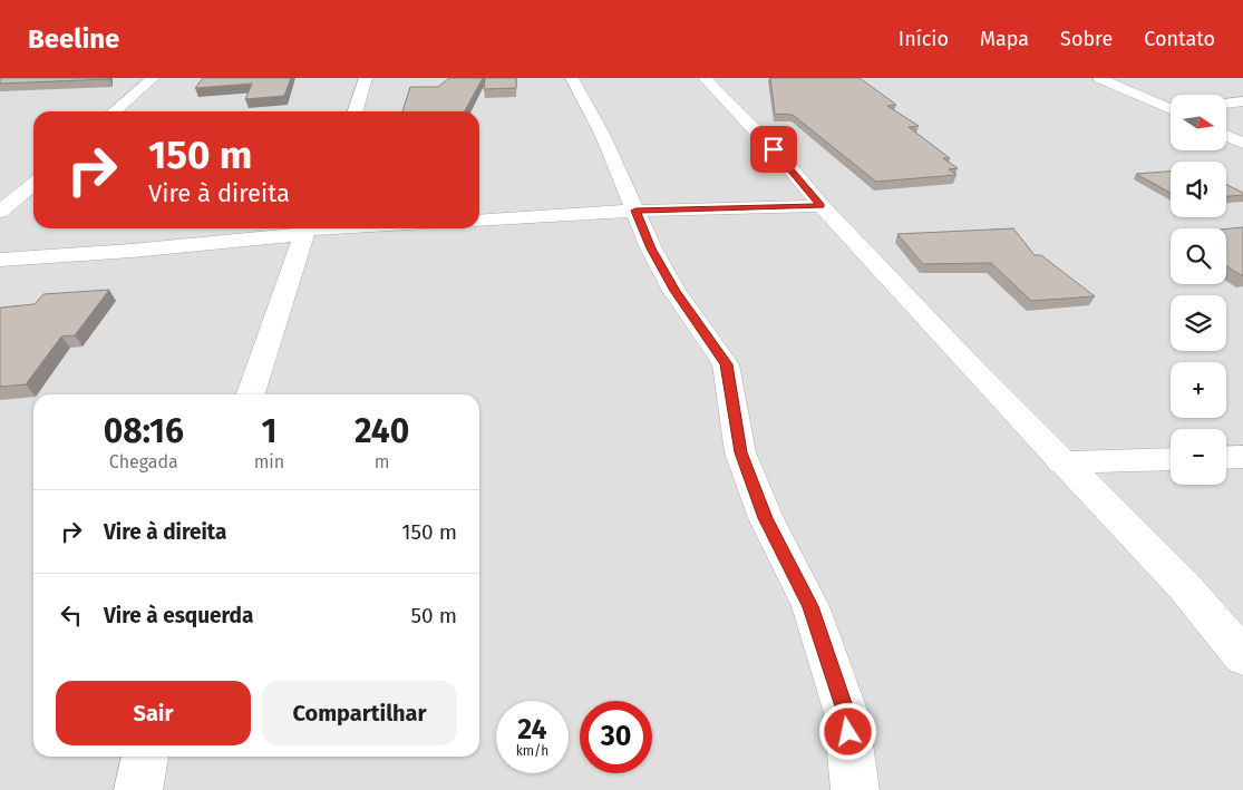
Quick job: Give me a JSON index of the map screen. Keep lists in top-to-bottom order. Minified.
{"north":"right","page":{"header":"Beeline","nav":["Início","Mapa","Sobre","Contato"],"map_buttons":["+","−"],"turn":["150 m","Vire à direita"],"eta":["08:16","Chegada","1","min","240","m"],"list":[{"name":"Vire à direita","value":"150 m"},{"name":"Vire à esquerda","value":"50 m"}],"buttons":["Sair","Compartilhar"],"speed":"24 km/h","limit":"30"}}
